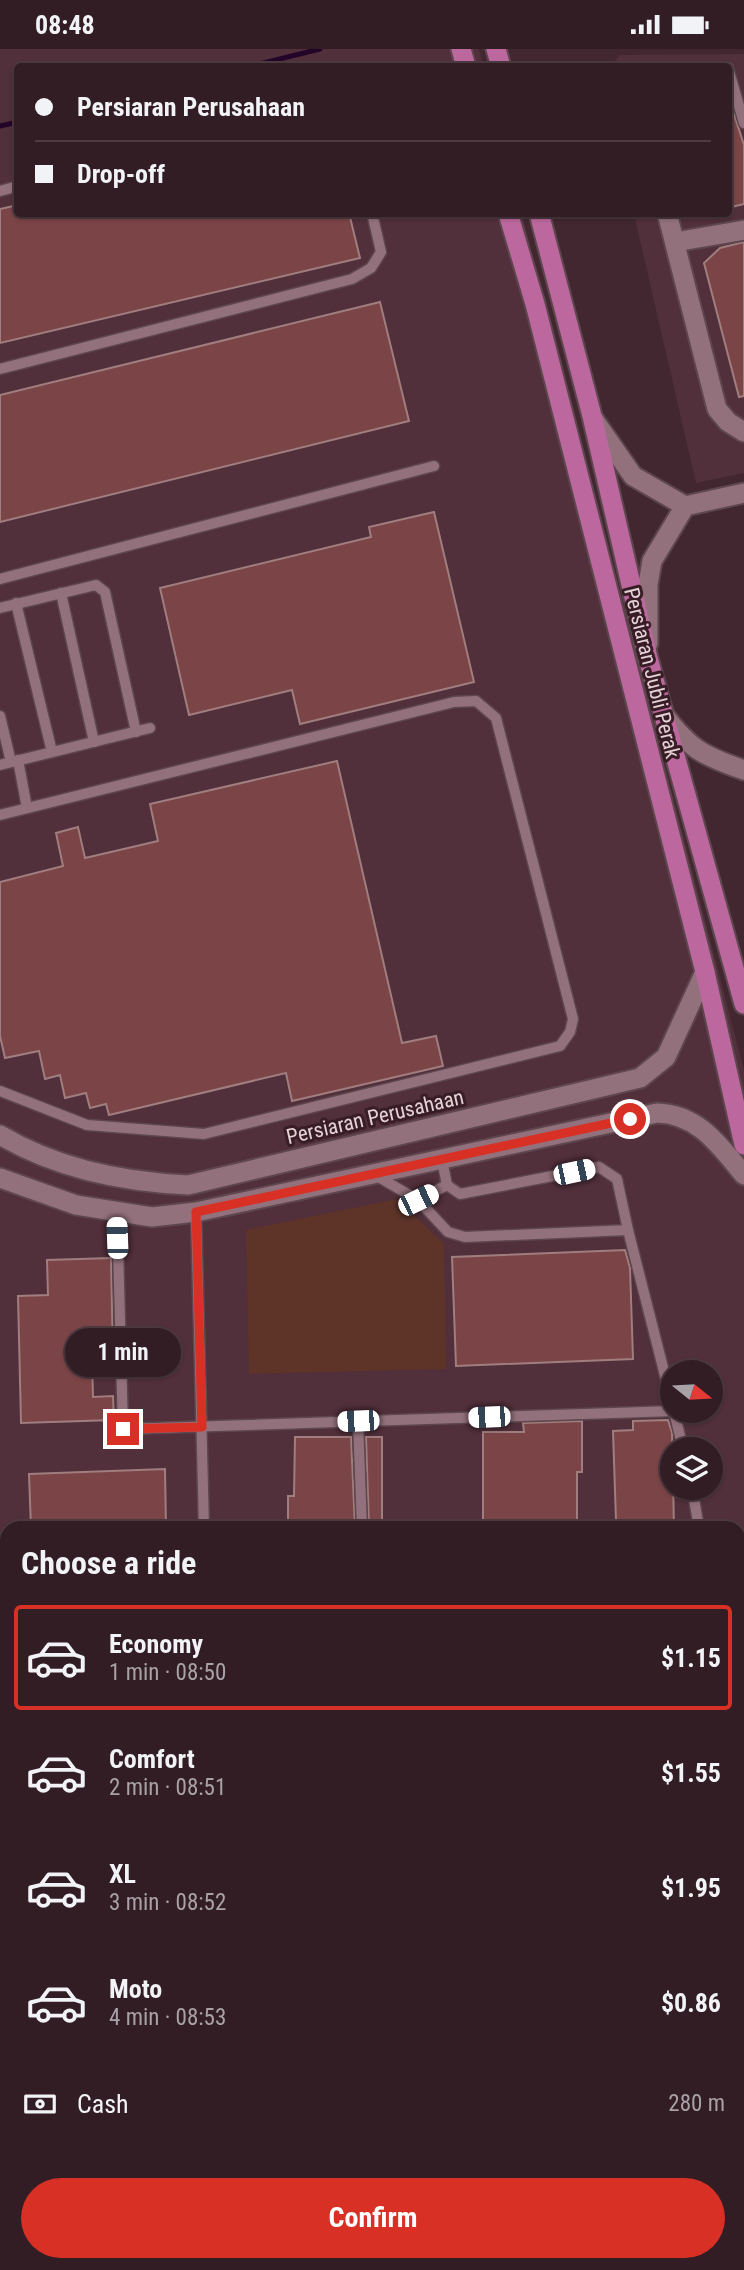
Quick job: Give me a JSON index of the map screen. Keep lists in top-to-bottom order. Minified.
{"streets":{"main road":["Persiaran Jubli Perak","Persiaran Perusahaan"]},"crossings":[["Persiaran Jubli Perak","Persiaran Perusahaan"]],"north":"right","page":{"status":"08:48","banner":["Persiaran Perusahaan","Drop-off"],"bubble":"1 min","heading":"Choose a ride","list":[{"name":"Economy","note":"1 min · 08:50","value":"$1.15"},{"name":"Comfort","note":"2 min · 08:51","value":"$1.55"},{"name":"XL","note":"3 min · 08:52","value":"$1.95"},{"name":"Moto","note":"4 min · 08:53","value":"$0.86"}],"pay":["Cash","280 m"],"buttons":"Confirm"}}
